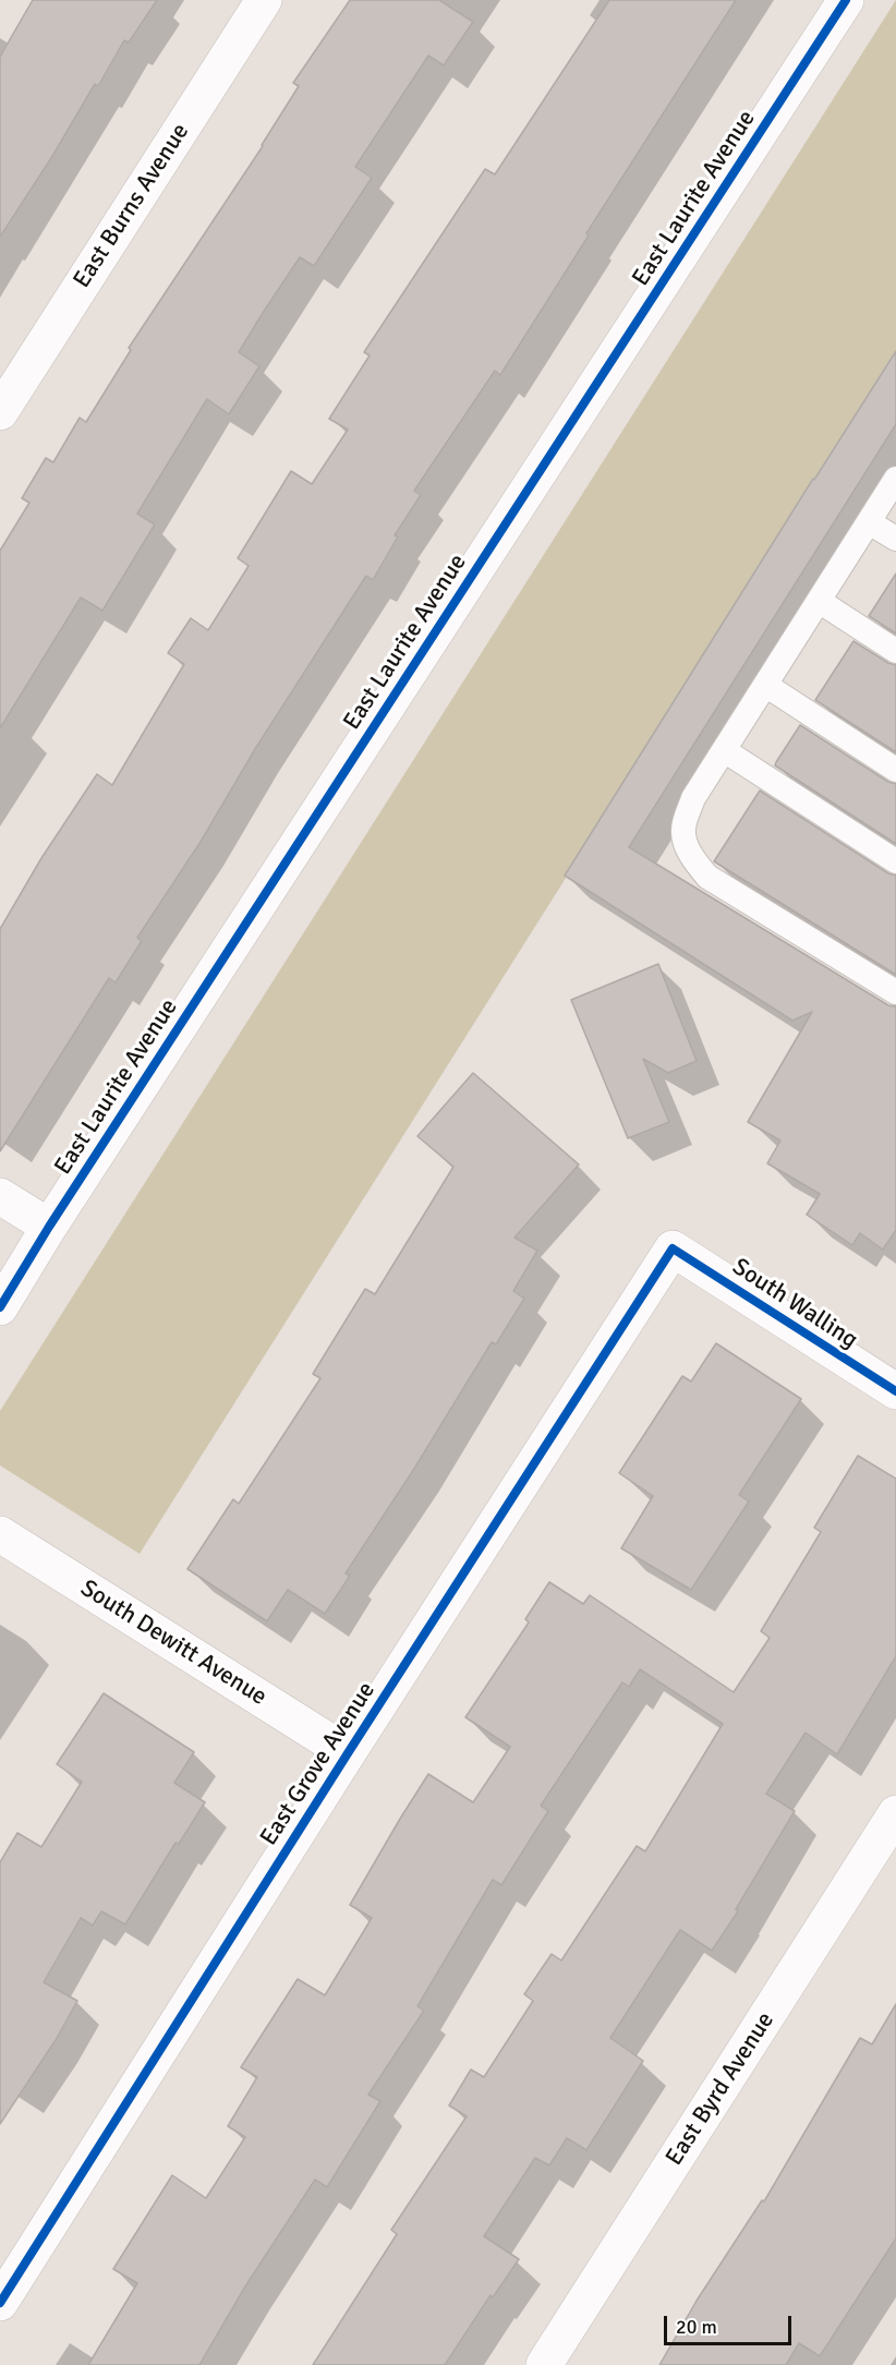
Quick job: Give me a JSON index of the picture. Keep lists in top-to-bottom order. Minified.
{"streets":{"street":["East Laurite Avenue","East Burns Avenue","South Walling","South Dewitt Avenue","East Grove Avenue","East Byrd Avenue"]},"crossings":[["South Walling","East Grove Avenue"],["South Dewitt Avenue","East Grove Avenue"]],"scale_bar":"20 m"}
